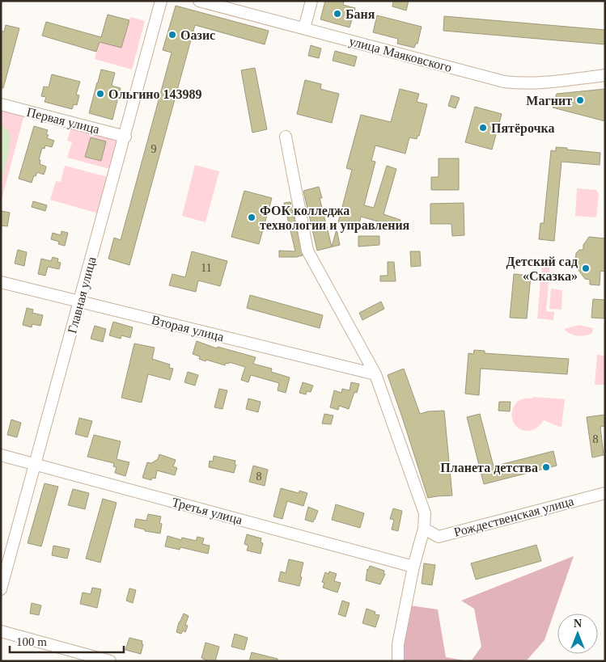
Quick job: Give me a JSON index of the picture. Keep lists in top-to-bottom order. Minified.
{"streets":{"street":["улица Маяковского","Первая улица","Главная улица","Вторая улица","Третья улица","Рождественская улица"]},"crossings":[["Первая улица","Главная улица"],["Главная улица","Вторая улица"],["Главная улица","Третья улица"]],"places":["Баня","Оазис","Ольгино 143989","Магнит","Пятёрочка","ФОК колледжа технологии и управления","Детский сад «Сказка»","Планета детства"],"house_numbers":["9","11","8","8"],"scale_bar":"100 m","north":"top"}
